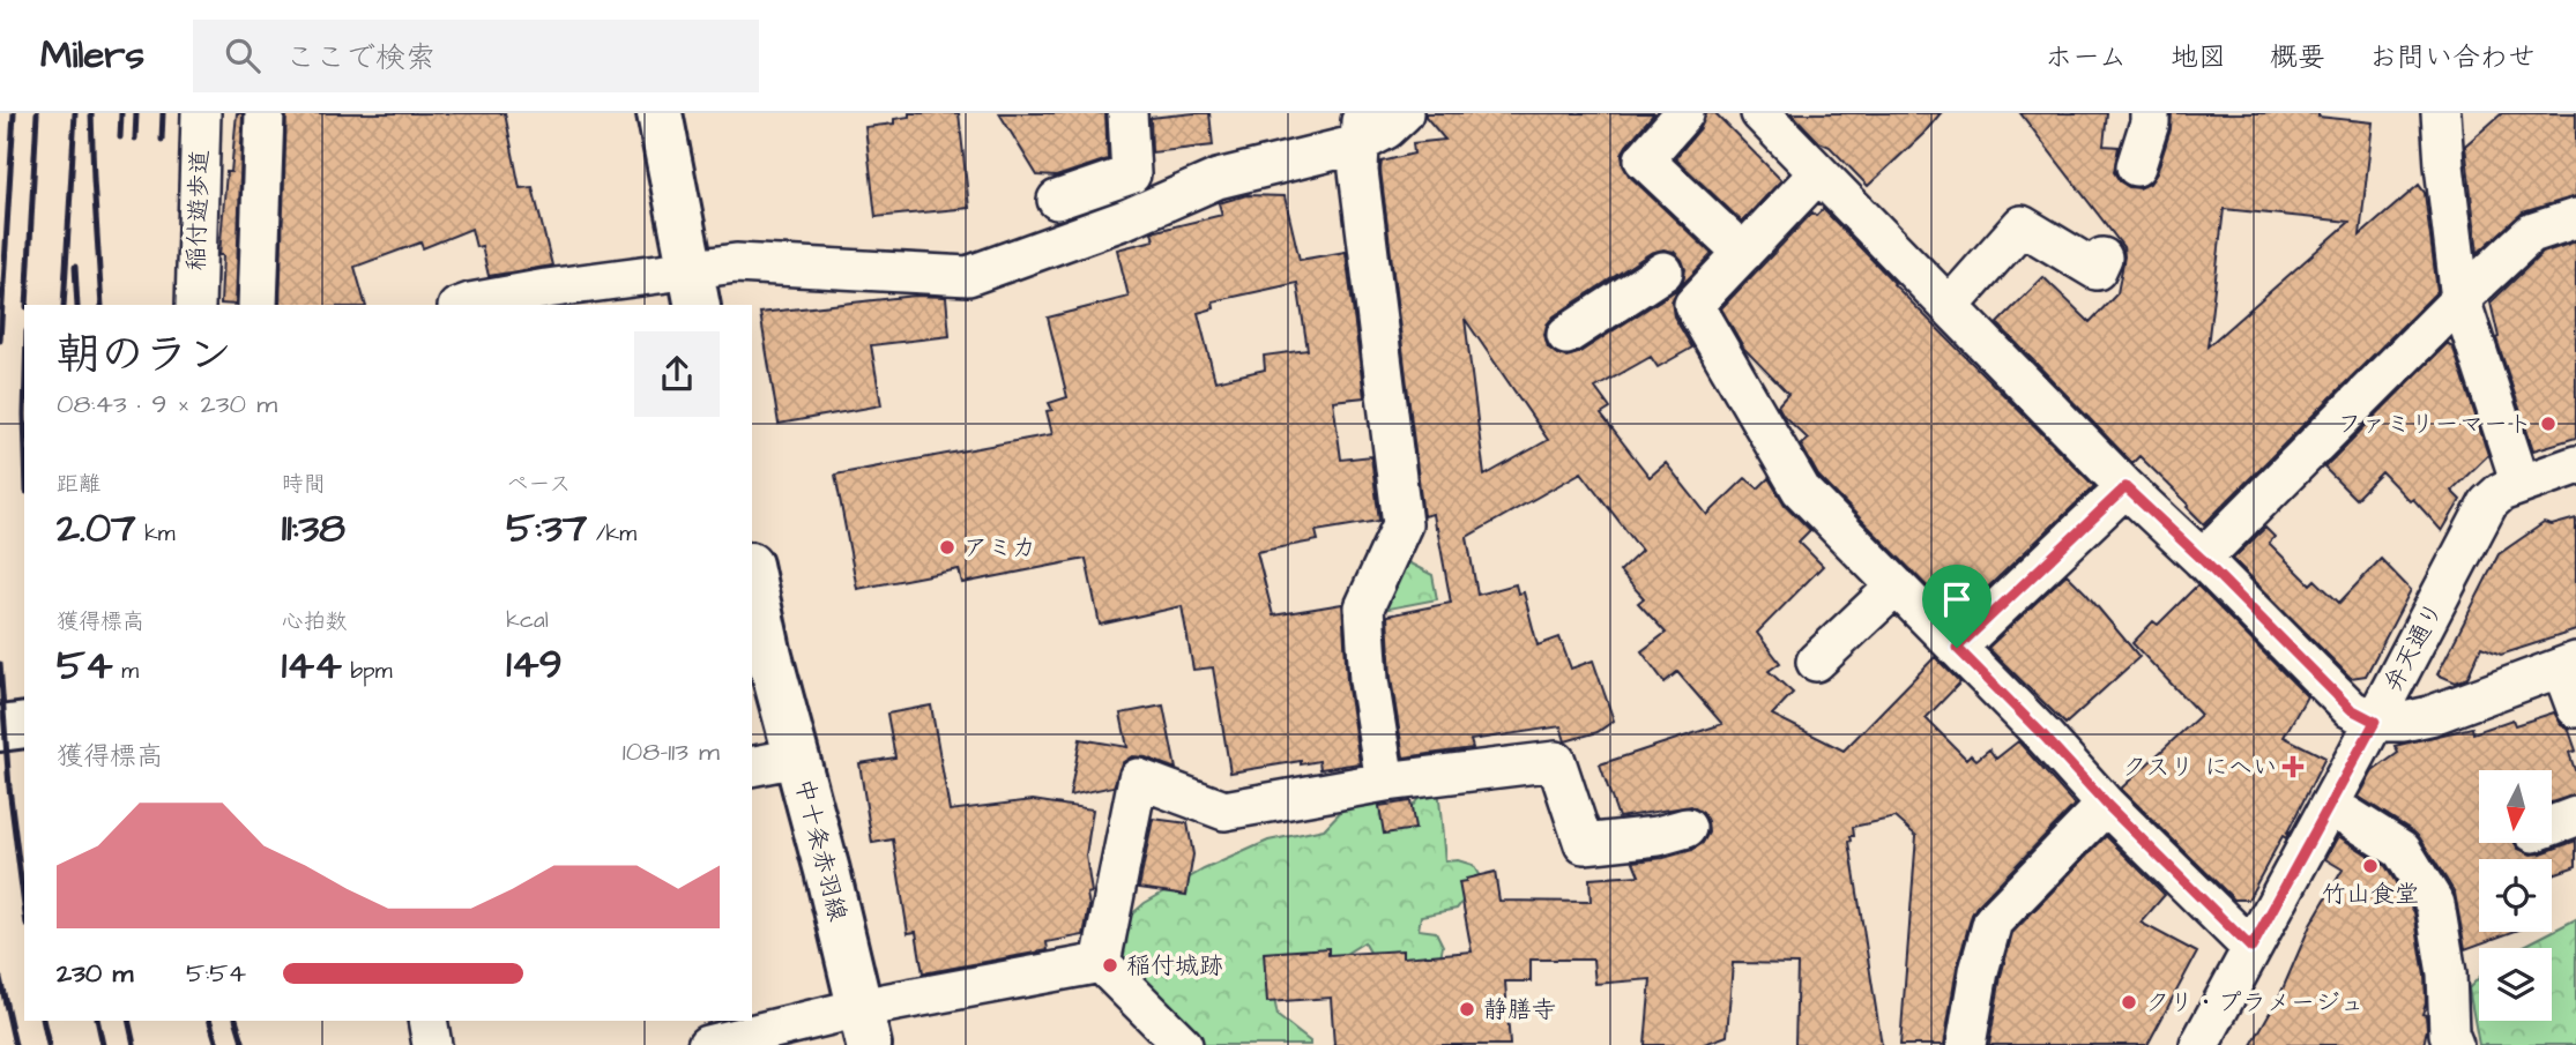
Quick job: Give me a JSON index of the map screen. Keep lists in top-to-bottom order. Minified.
{"streets":{"main road":["中十条赤羽線"],"street":["稲付遊歩道","弁天通り"]},"places":{"other":["ファミリーマート","アミカ","竹山食堂","稲付城跡","クリ・プラメージュ","静膳寺"],"health":["クスリ にへい"]},"north":"bottom","page":{"header":"Milers","search":"ここで検索","nav":["ホーム","地図","概要","お問い合わせ"],"heading":["朝のラン","08:43 · 9 × 230 m"],"stats":[["距離","2.07 km"],["時間","11:38"],["ペース","5:37 /km"],["獲得標高","54 m"],["心拍数","144 bpm"],["kcal","149"]],"chart":["獲得標高","108–113 m"],"list":[{"name":"230 m","note":"5:54"}]}}
